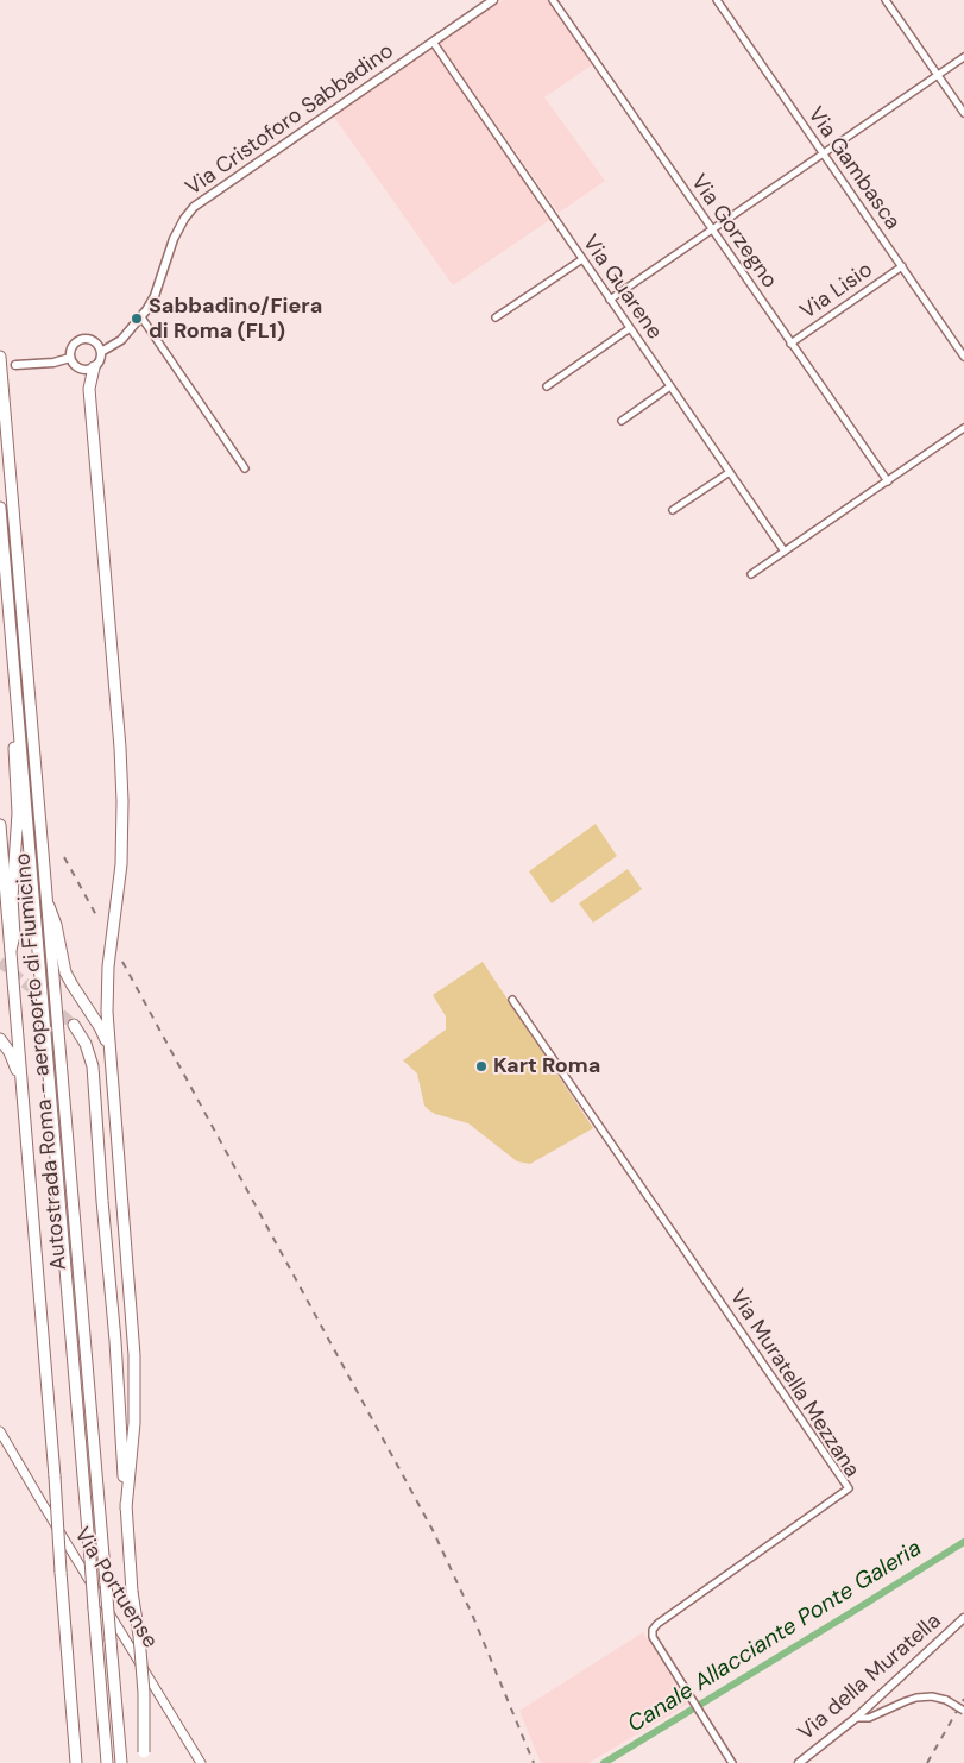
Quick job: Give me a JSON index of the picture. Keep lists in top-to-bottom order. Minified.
{"streets":{"highway":["Autostrada Roma - aeroporto di Fiumicino"],"main road":["Via Portuense"],"street":["Via Cristoforo Sabbadino","Via Gambasca","Via Gorzegno","Via Guarene","Via Lisio","Via Muratella Mezzana","Via della Muratella"]},"crossings":[["Via Cristoforo Sabbadino","Via Guarene"],["Via Gambasca","Via Lisio"],["Via Gorzegno","Via Lisio"]],"water":["Canale Allacciante Ponte Galeria"],"places":["Sabbadino/Fiera di Roma (FL1)","Kart Roma"]}
